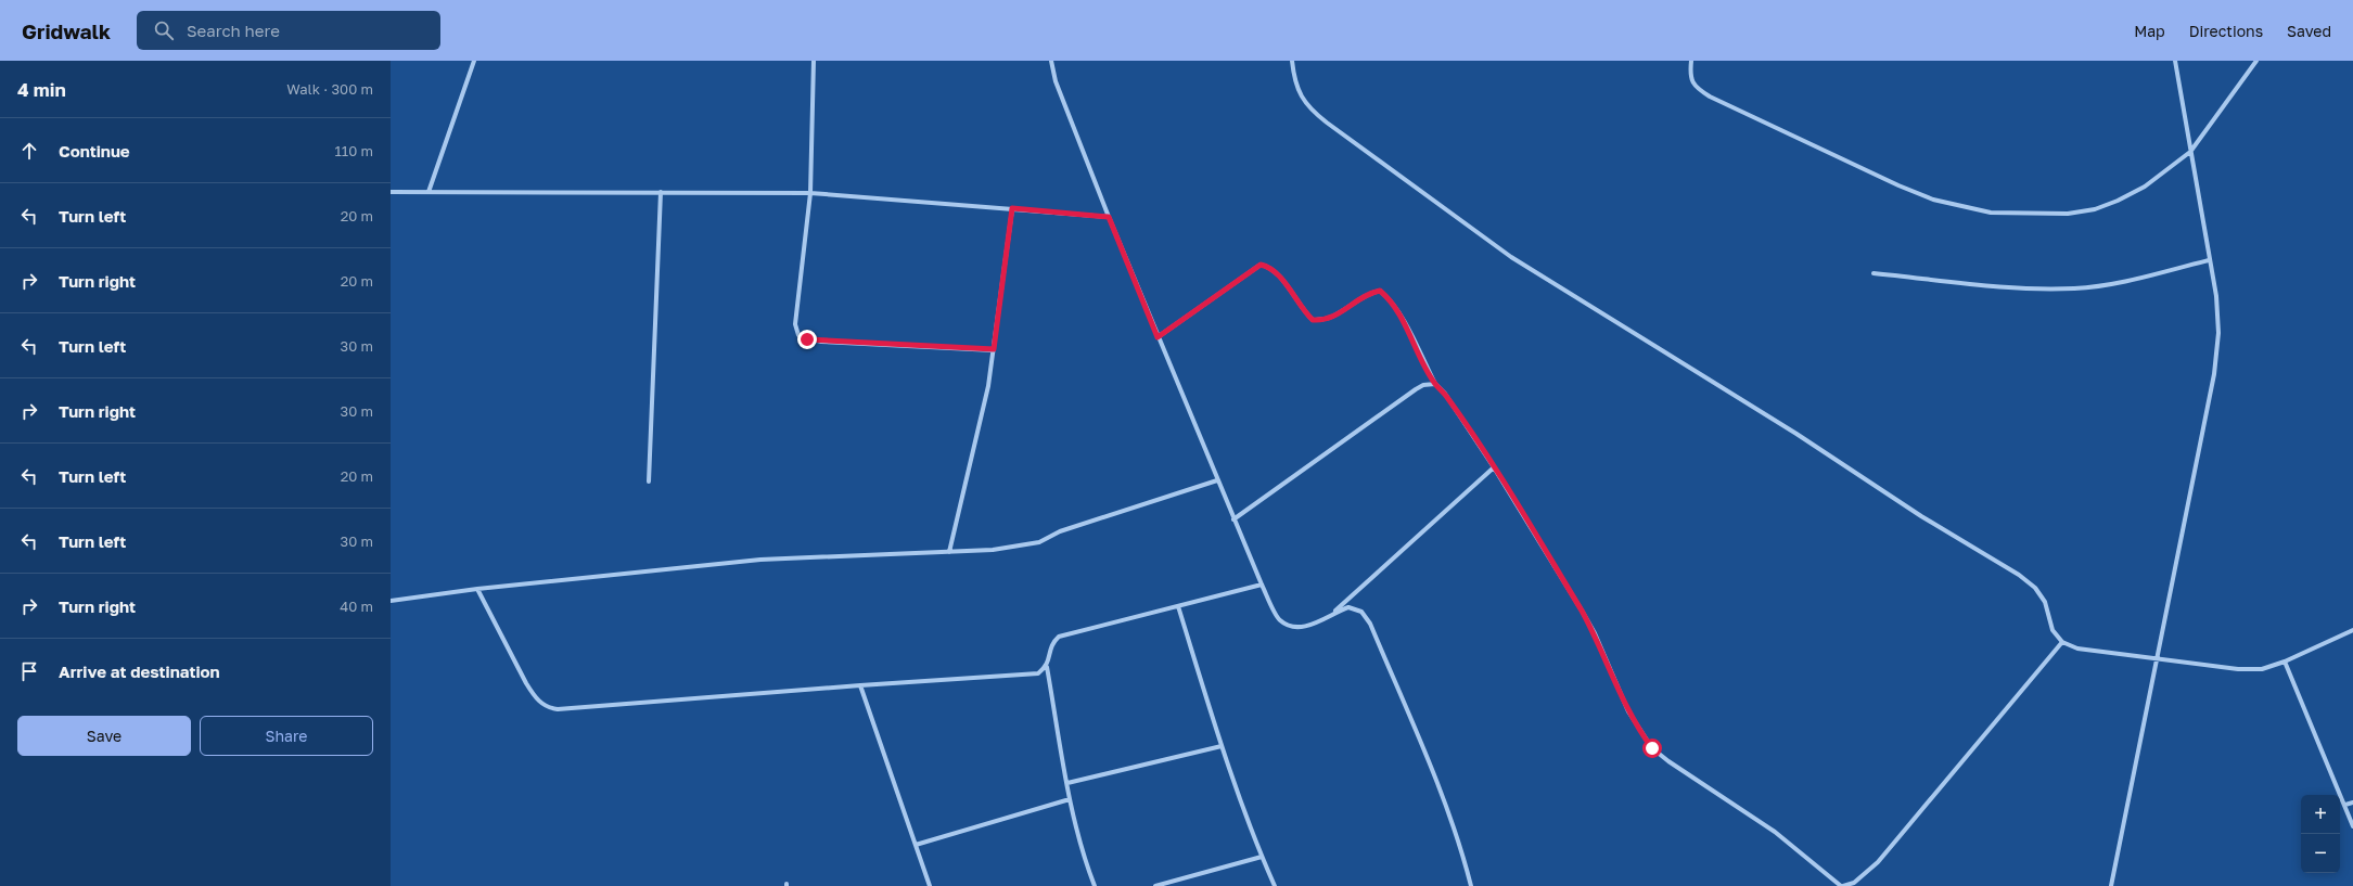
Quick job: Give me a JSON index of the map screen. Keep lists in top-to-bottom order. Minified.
{"page":{"header":"Gridwalk","search":"Search here","nav":["Map","Directions","Saved"],"heading":["4 min","Walk · 300 m"],"list":[["Continue","110 m"],["Turn left","20 m"],["Turn right","20 m"],["Turn left","30 m"],["Turn right","30 m"],["Turn left","20 m"],["Turn left","30 m"],["Turn right","40 m"],"Arrive at destination"],"buttons":["Save","Share"],"map_buttons":["+","−"]}}
